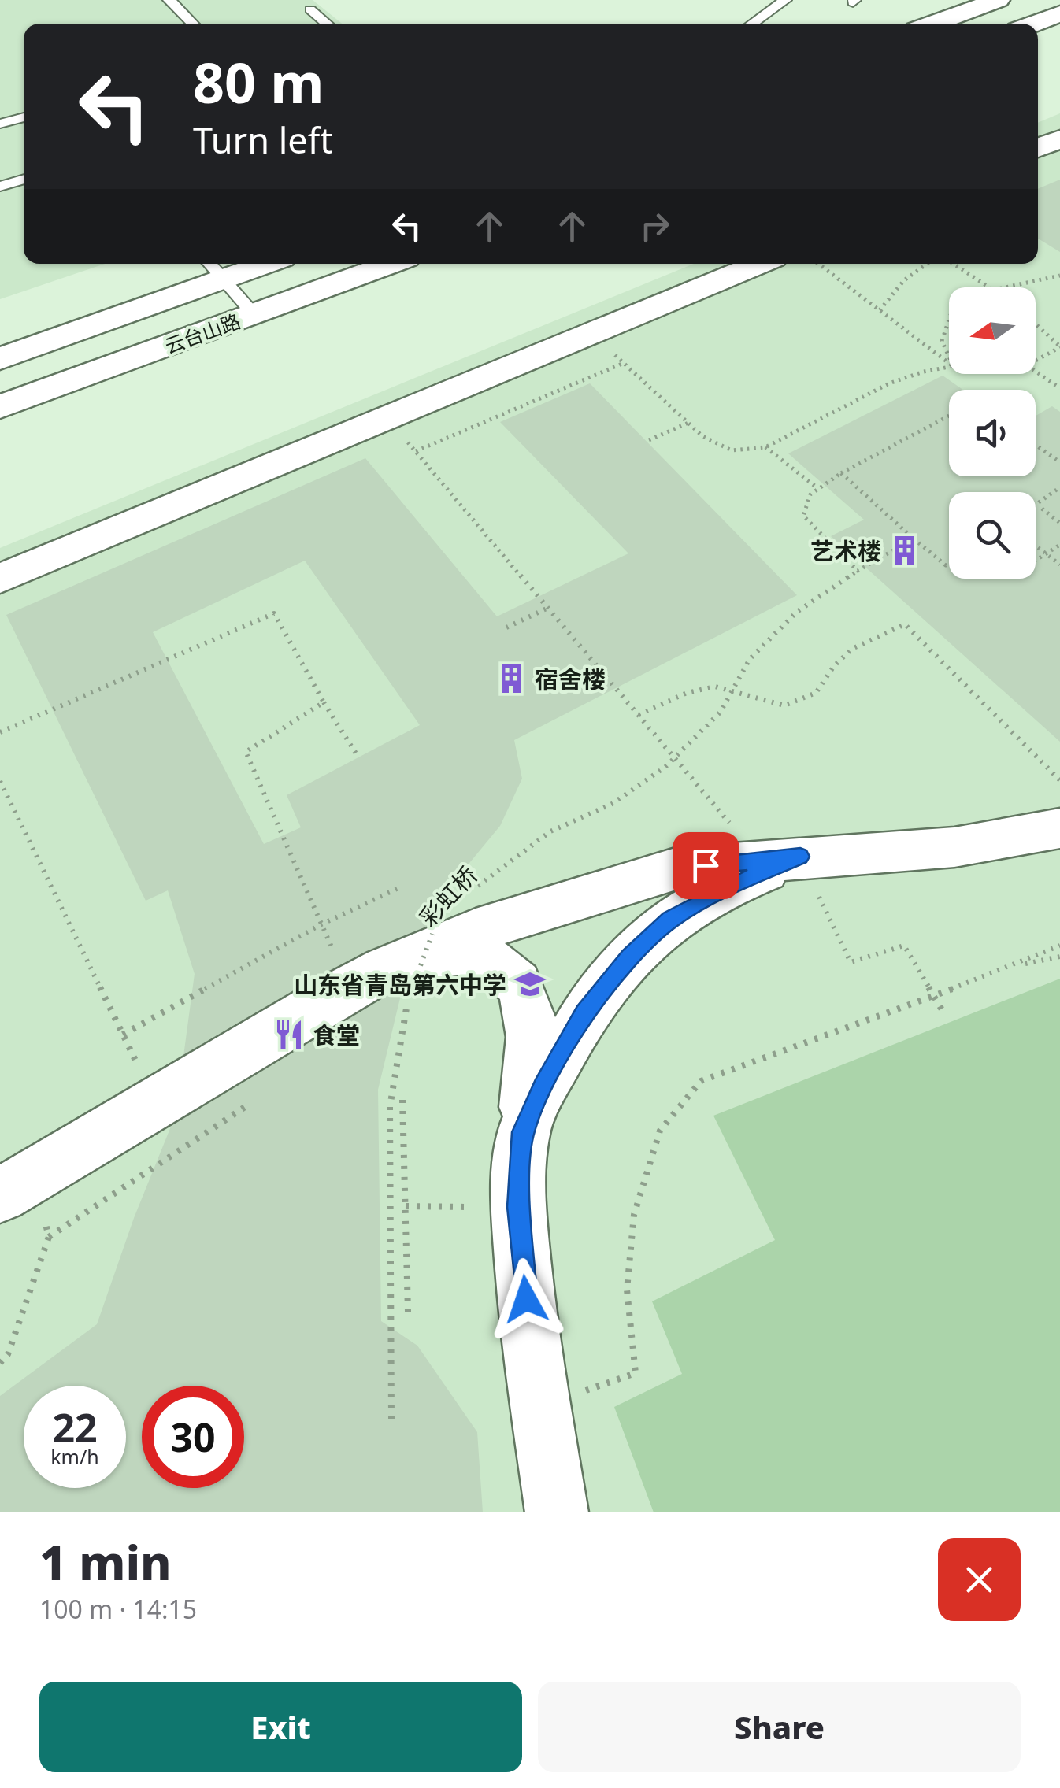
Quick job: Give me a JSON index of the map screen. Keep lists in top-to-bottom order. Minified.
{"streets":{"street":["云台山路"],"path":["彩虹桥"]},"places":{"building":["艺术楼","宿舍楼"],"school or university":["山东省青岛第六中学"],"restaurant":["食堂"]},"north":"left","page":{"turn":["80 m","Turn left"],"speed":"22 km/h","limit":"30","heading":["1 min","100 m · 14:15"],"buttons":["Exit","Share"]}}
